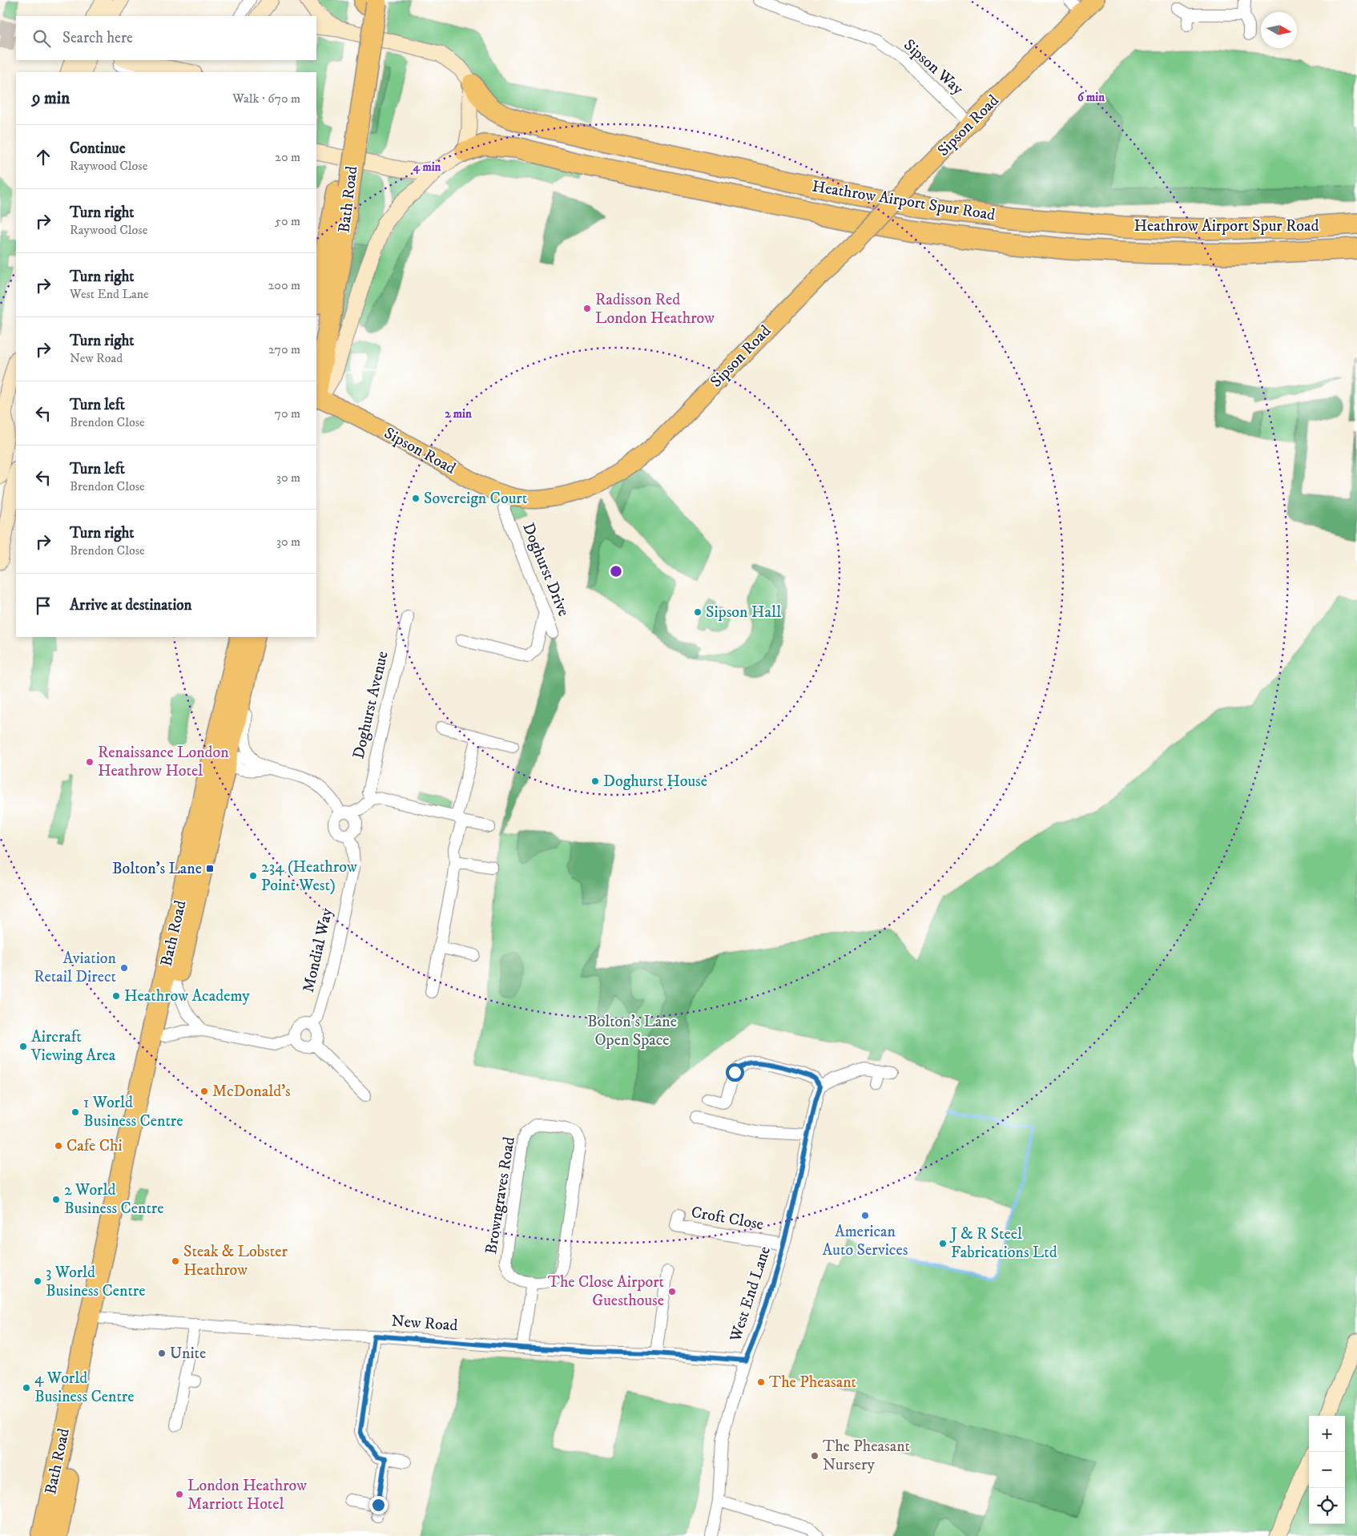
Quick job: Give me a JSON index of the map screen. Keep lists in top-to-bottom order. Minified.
{"streets":{"highway":["Bath Road","Heathrow Airport Spur Road"],"main road":["Sipson Road"],"street":["Sipson Way","Doghurst Drive","Doghurst Avenue","Mondial Way","Browngraves Road","Croft Close","West End Lane","New Road"]},"crossings":[["Sipson Way","Sipson Road"],["Sipson Road","Doghurst Drive"],["Bath Road","New Road"],["Croft Close","West End Lane"],["West End Lane","New Road"]],"parks":["Bolton's Lane Open Space"],"places":{"other":["Radisson Red London Heathrow","Sovereign Court","Sipson Hall","Renaissance London Heathrow Hotel","Doghurst House","234 (Heathrow Point West)","Aviation Retail Direct","Heathrow Academy","Aircraft Viewing Area","McDonald's","1 World Business Centre","Cafe Chi","2 World Business Centre","American Auto Services","J & R Steel Fabrications Ltd","Steak & Lobster Heathrow","3 World Business Centre","The Close Airport Guesthouse","Unite","The Pheasant","4 World Business Centre","The Pheasant Nursery","London Heathrow Marriott Hotel"],"transit":["Bolton's Lane"]},"north":"right","page":{"search":"Search here","heading":["9 min","Walk · 670 m"],"list":[["Continue","Raywood Close","20 m"],["Turn right","Raywood Close","50 m"],["Turn right","West End Lane","200 m"],["Turn right","New Road","270 m"],["Turn left","Brendon Close","70 m"],["Turn left","Brendon Close","30 m"],["Turn right","Brendon Close","30 m"],"Arrive at destination"],"map_buttons":["+","−"]},"rings":["6 min","4 min","2 min"]}
